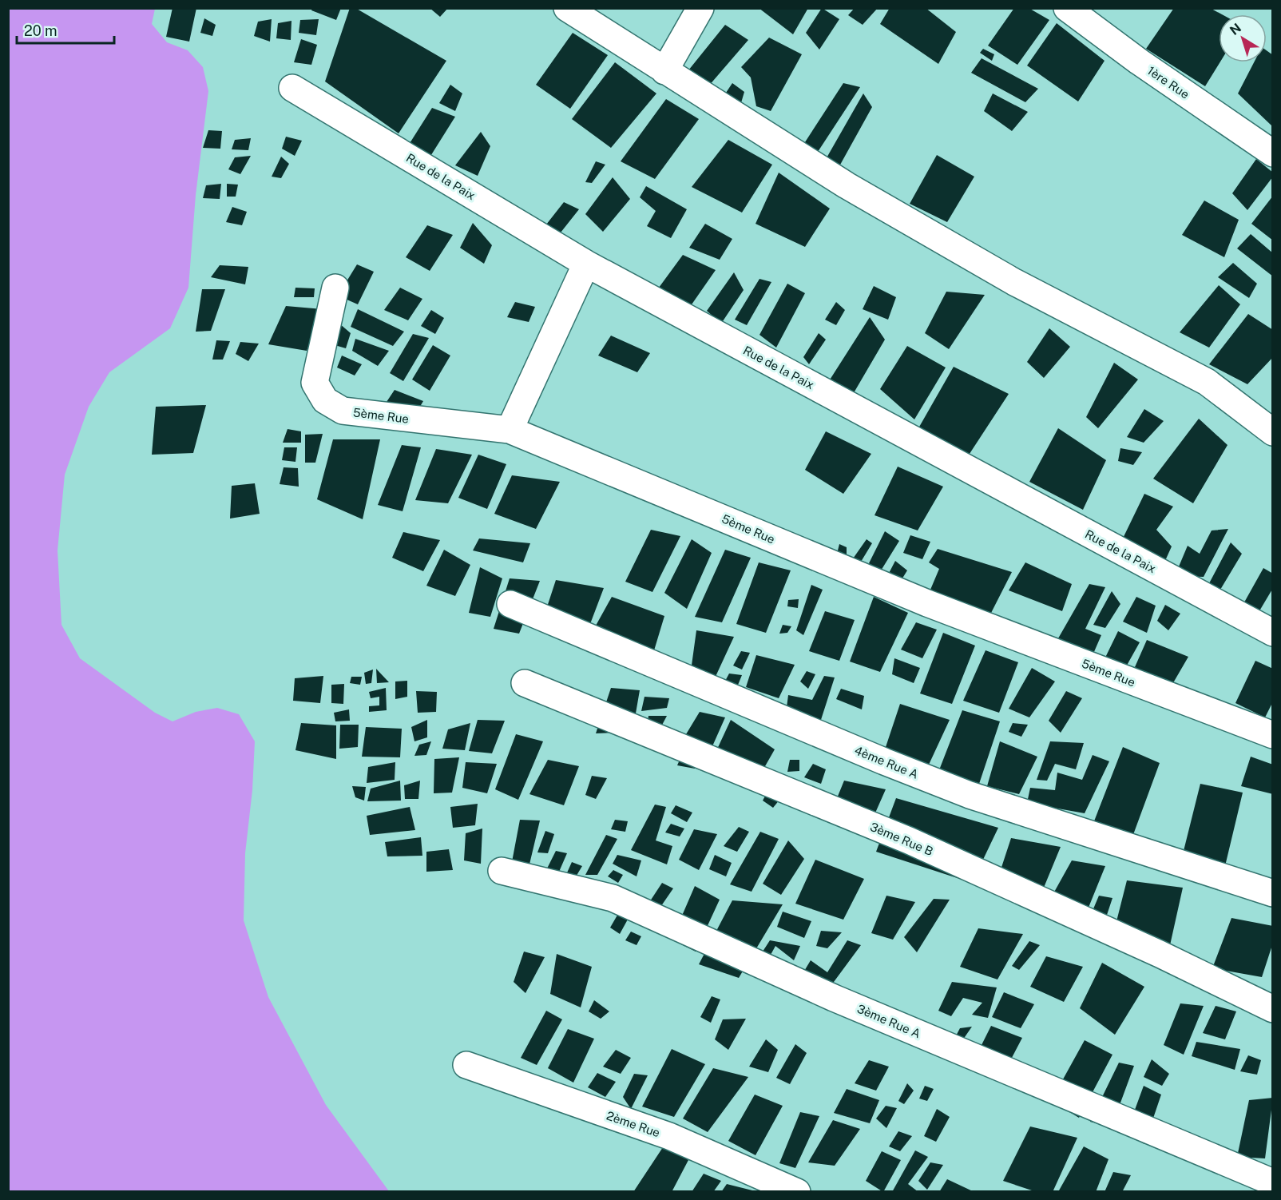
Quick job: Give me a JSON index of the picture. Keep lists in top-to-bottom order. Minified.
{"streets":{"street":["1ère Rue","Rue de la Paix","5ème Rue","4ème Rue A","3ème Rue B","3ème Rue A","2ème Rue"]},"scale_bar":"20 m","north":"top left"}
